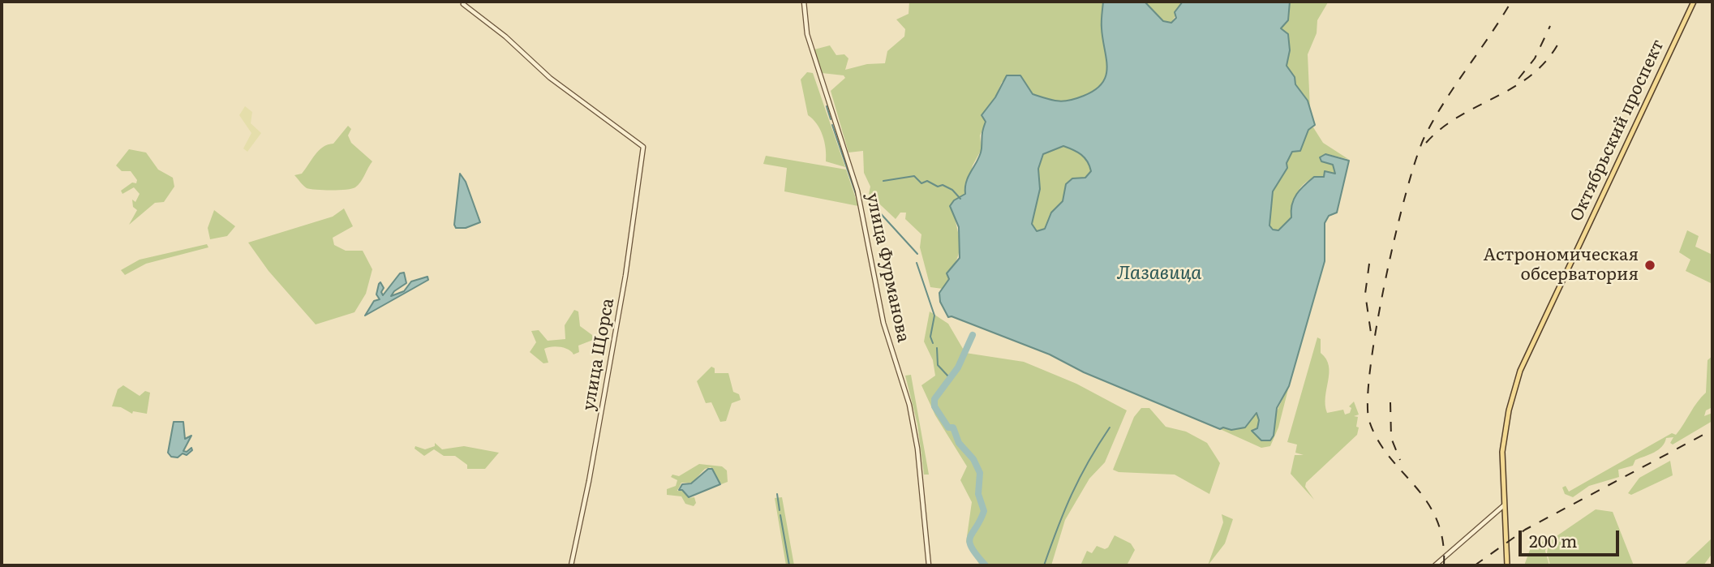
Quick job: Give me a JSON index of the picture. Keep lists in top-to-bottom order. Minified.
{"streets":{"main road":["Октябрьский проспект","улица Фурманова","улица Щорса"]},"water":["Лазавица"],"places":["Aстрономическая обсерватория"],"scale_bar":"200 m"}
